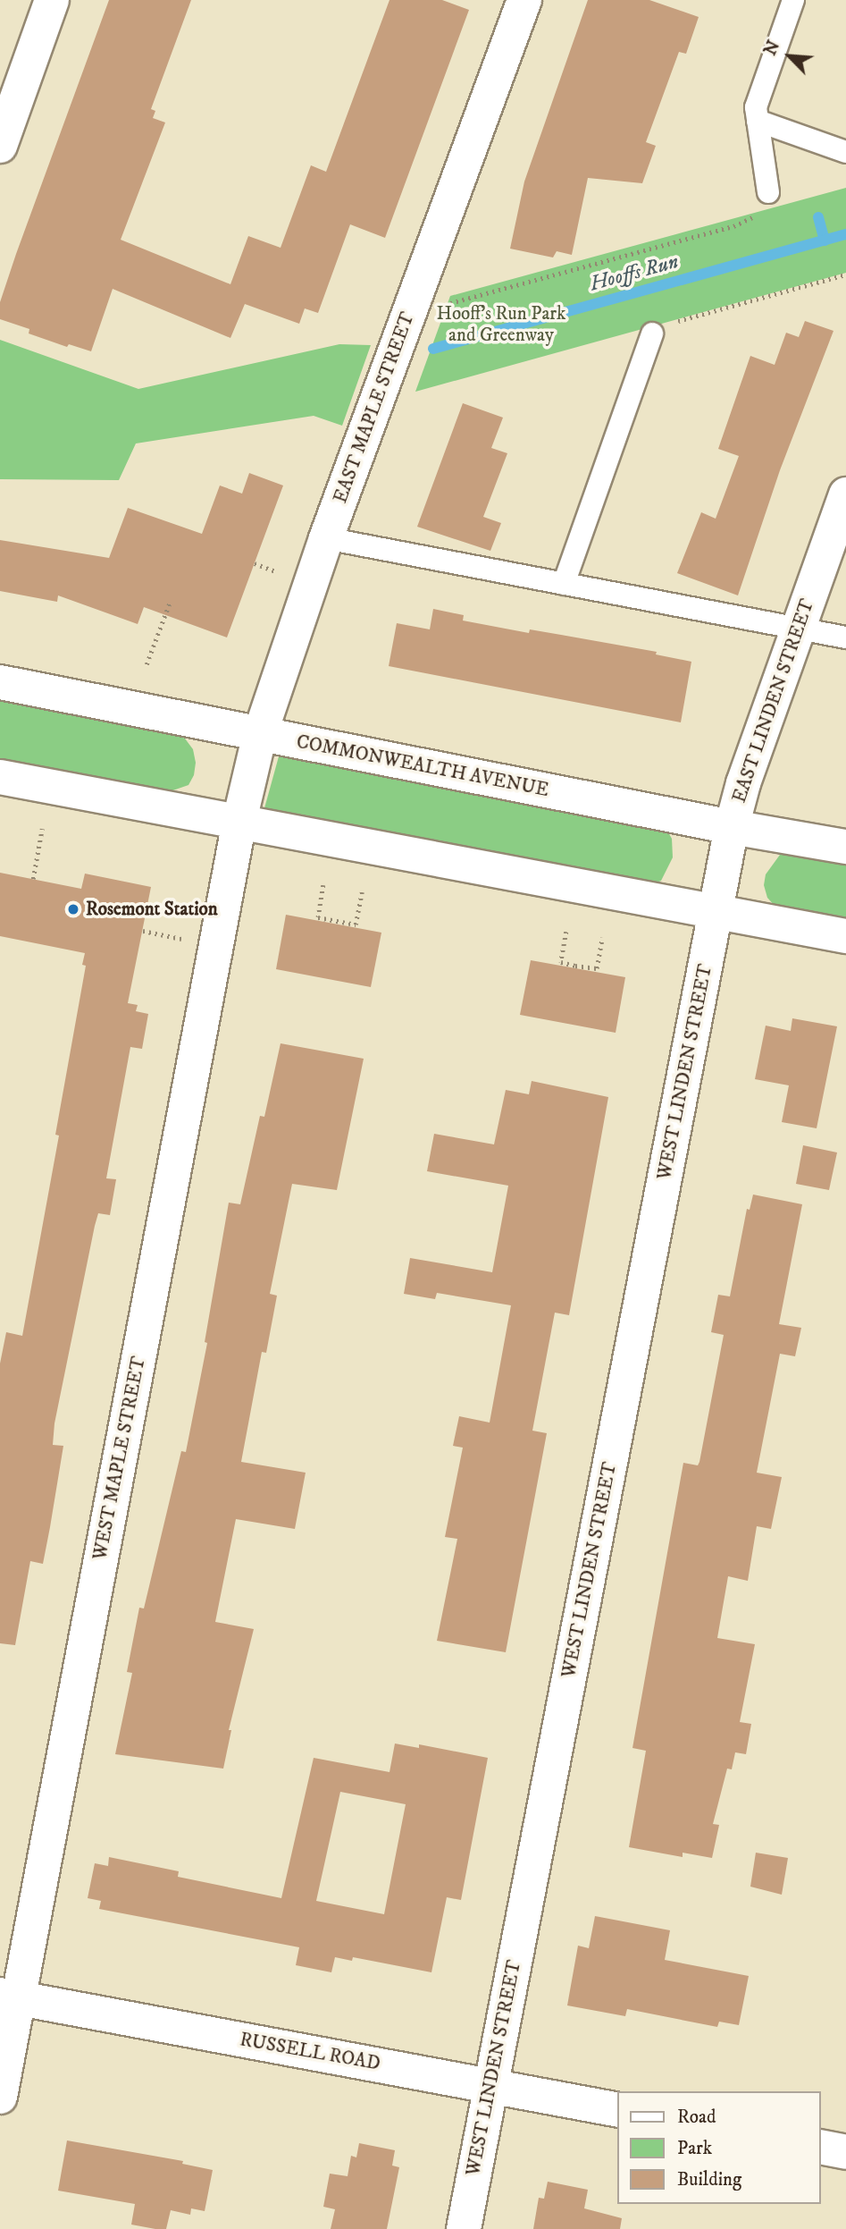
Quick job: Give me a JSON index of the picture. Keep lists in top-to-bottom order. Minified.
{"streets":{"street":["EAST MAPLE STREET","EAST LINDEN STREET","COMMONWEALTH AVENUE","WEST LINDEN STREET","WEST MAPLE STREET","RUSSELL ROAD"]},"crossings":[["EAST MAPLE STREET","COMMONWEALTH AVENUE"],["EAST MAPLE STREET","WEST MAPLE STREET"],["EAST LINDEN STREET","COMMONWEALTH AVENUE"],["EAST LINDEN STREET","WEST LINDEN STREET"],["WEST LINDEN STREET","RUSSELL ROAD"],["WEST MAPLE STREET","RUSSELL ROAD"]],"water":["Hooffs Run"],"parks":["Hooff's Run Park and Greenway"],"places":["Rosemont Station"],"legend":["Road","Park","Building"],"north":"top left"}
